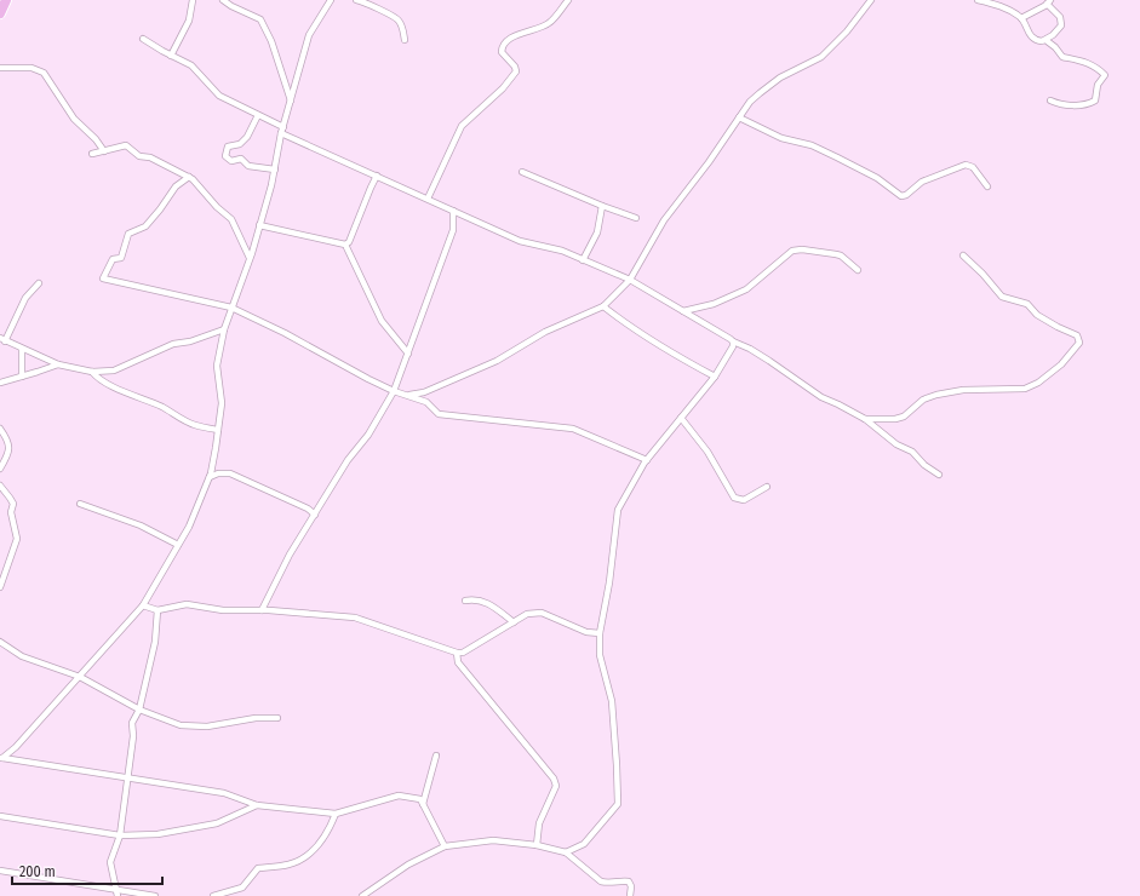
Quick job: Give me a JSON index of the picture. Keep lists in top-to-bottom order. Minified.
{"scale_bar":"200 m"}
